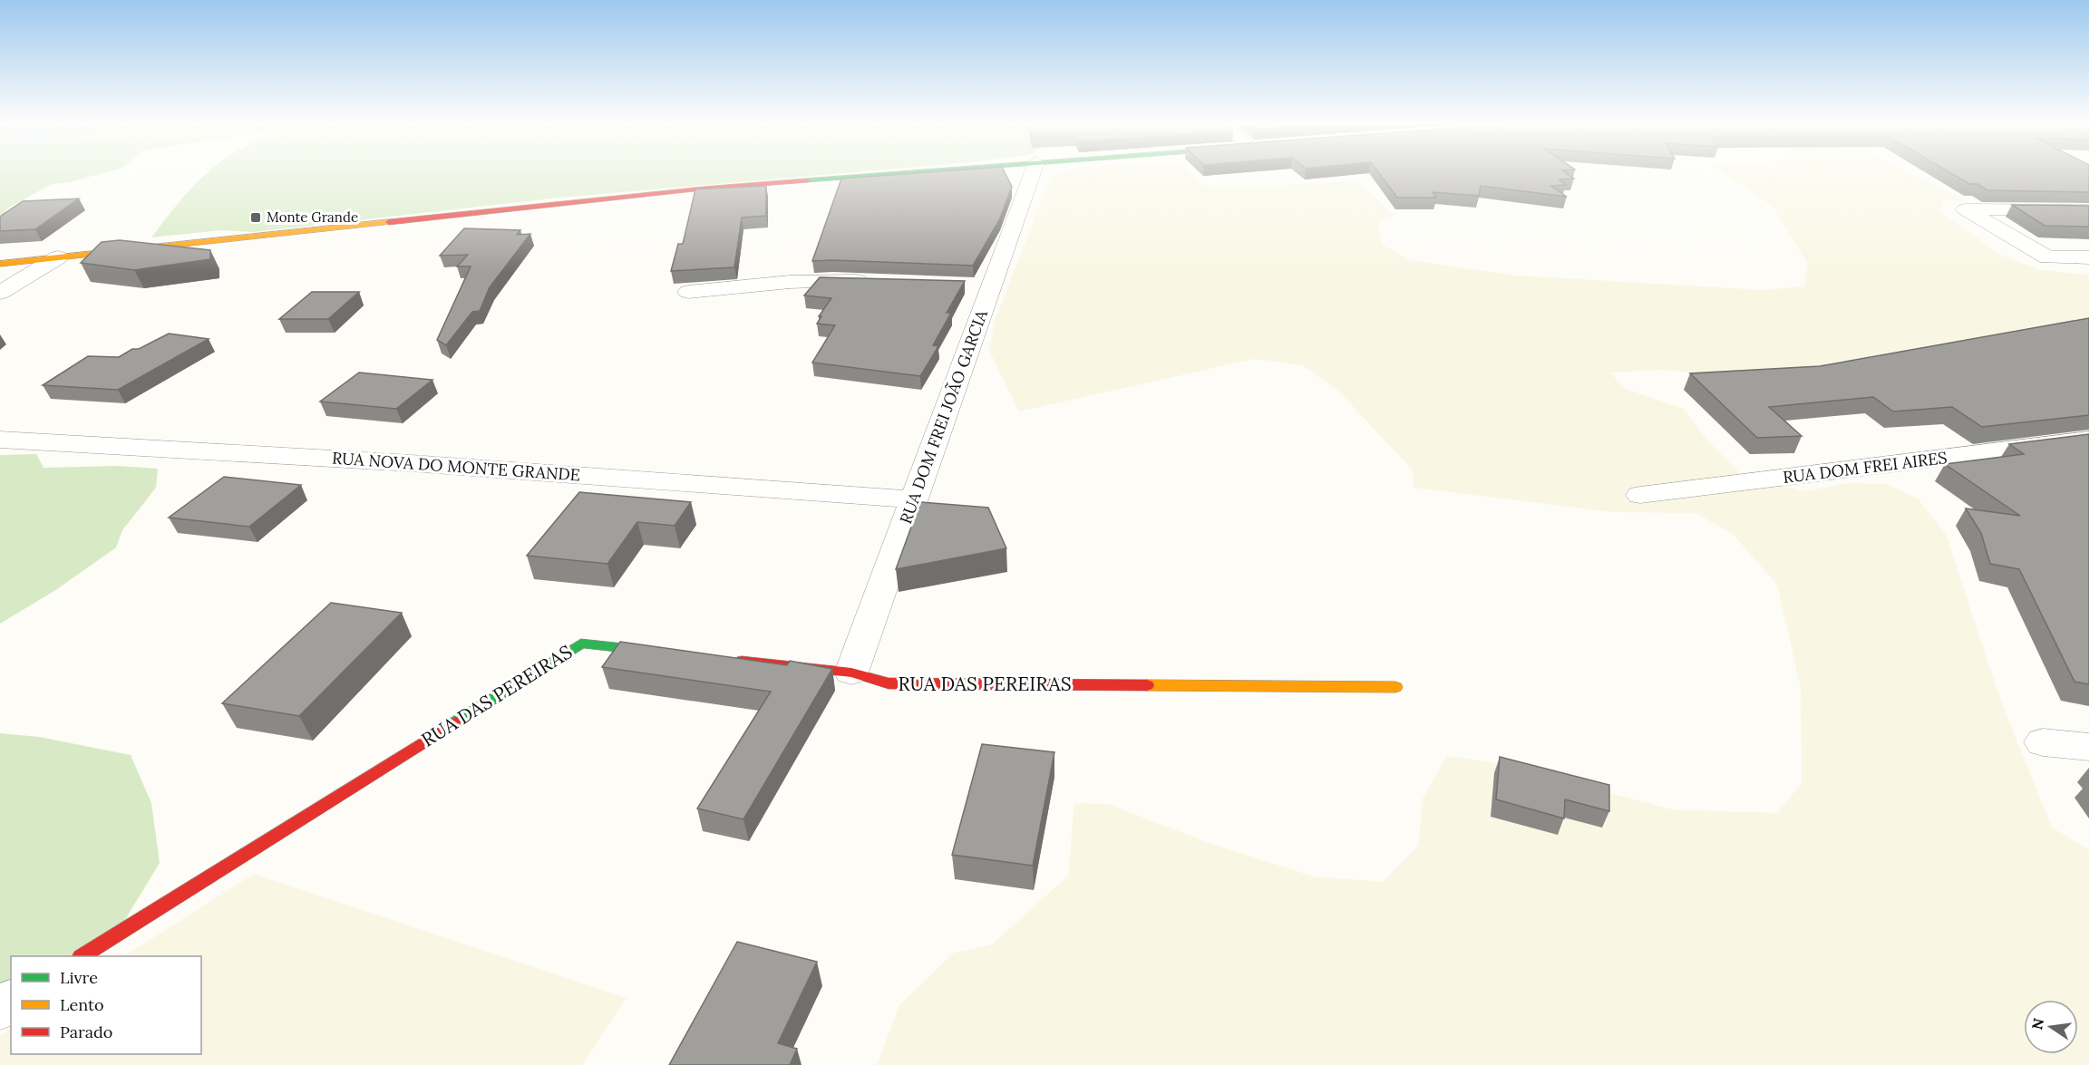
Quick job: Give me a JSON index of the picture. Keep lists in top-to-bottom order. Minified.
{"streets":{"main road":["RUA DAS PEREIRAS"],"street":["RUA DOM FREI JOÃO GARCIA","RUA NOVA DO MONTE GRANDE","RUA DOM FREI AIRES"]},"crossings":[["RUA DOM FREI JOÃO GARCIA","RUA NOVA DO MONTE GRANDE"],["RUA DOM FREI JOÃO GARCIA","RUA DAS PEREIRAS"]],"places":{"transit":["Monte Grande"]},"legend":["Livre","Lento","Parado"],"north":"left"}
